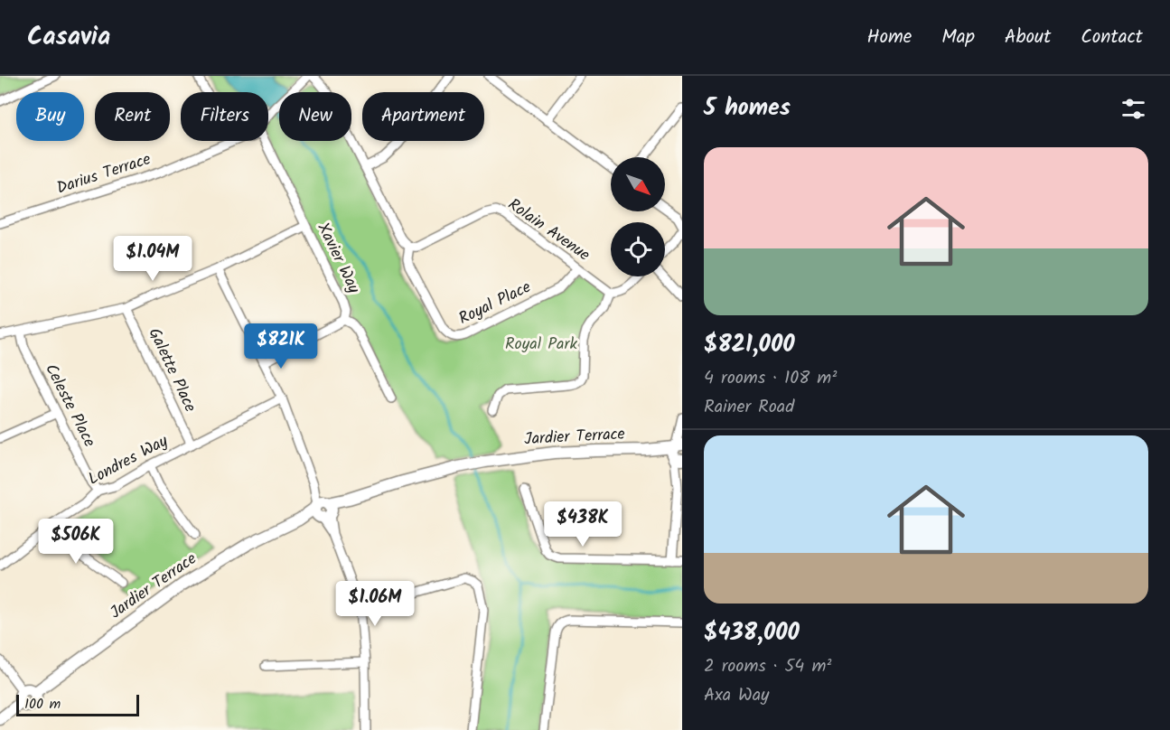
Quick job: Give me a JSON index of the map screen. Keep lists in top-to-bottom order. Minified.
{"streets":{"street":["Darius Terrace","Rolain Avenue","Xavier Way","Royal Place","Galette Place","Celeste Place","Jardier Terrace","Londres Way"]},"crossings":[["Rolain Avenue","Royal Place"],["Galette Place","Londres Way"],["Celeste Place","Londres Way"]],"parks":["Royal Park"],"scale_bar":"100 m","north":"bottom right","page":{"header":"Casavia","nav":["Home","Map","About","Contact"],"heading":"5 homes","chip":["Buy","Rent","Filters","New","Apartment"],"list":[{"name":"$821,000","note":"4 rooms · 108 m² · Rainer Road"},{"name":"$438,000","note":"2 rooms · 54 m² · Axa Way"}],"price":["$1.04M","$821K","$438K","$506K","$1.06M"],"scale":"100 m"}}
